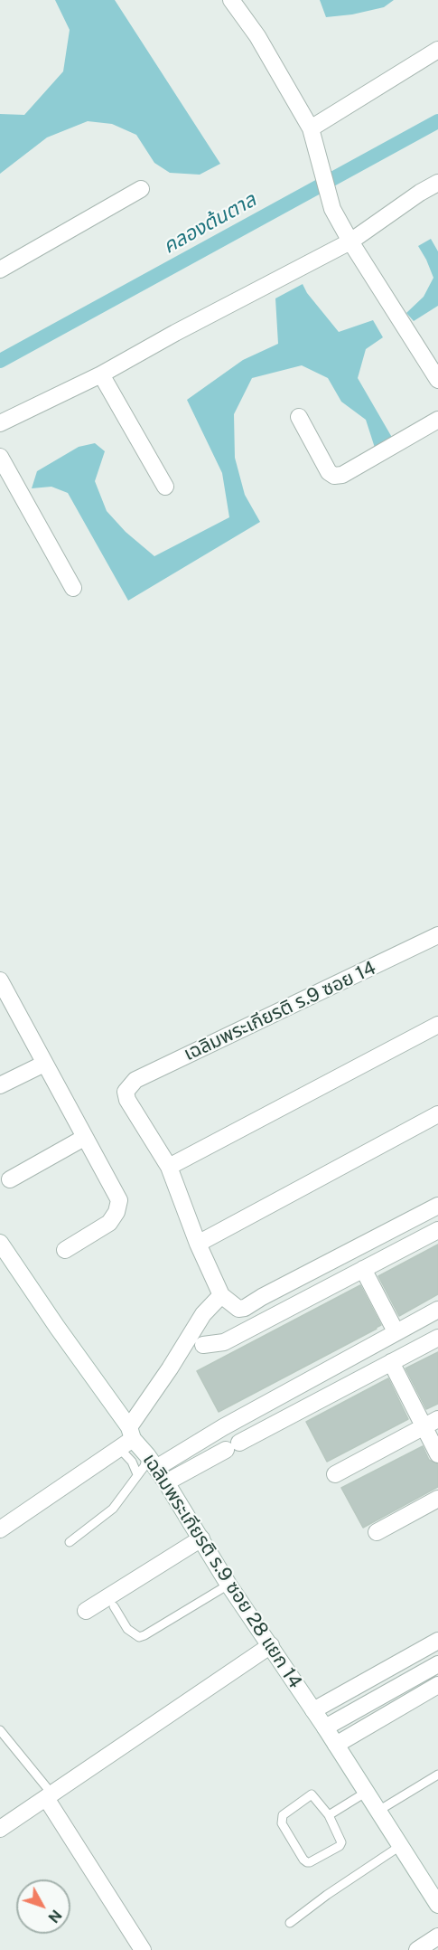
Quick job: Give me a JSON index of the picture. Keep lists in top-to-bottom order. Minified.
{"streets":{"street":["เฉลิมพระเกียรติ ร.9 ซอย 14","เฉลิมพระเกียรติ ร.9 ซอย 28 แยก 14"]},"water":["คลองต้นตาล"],"north":"bottom right"}
